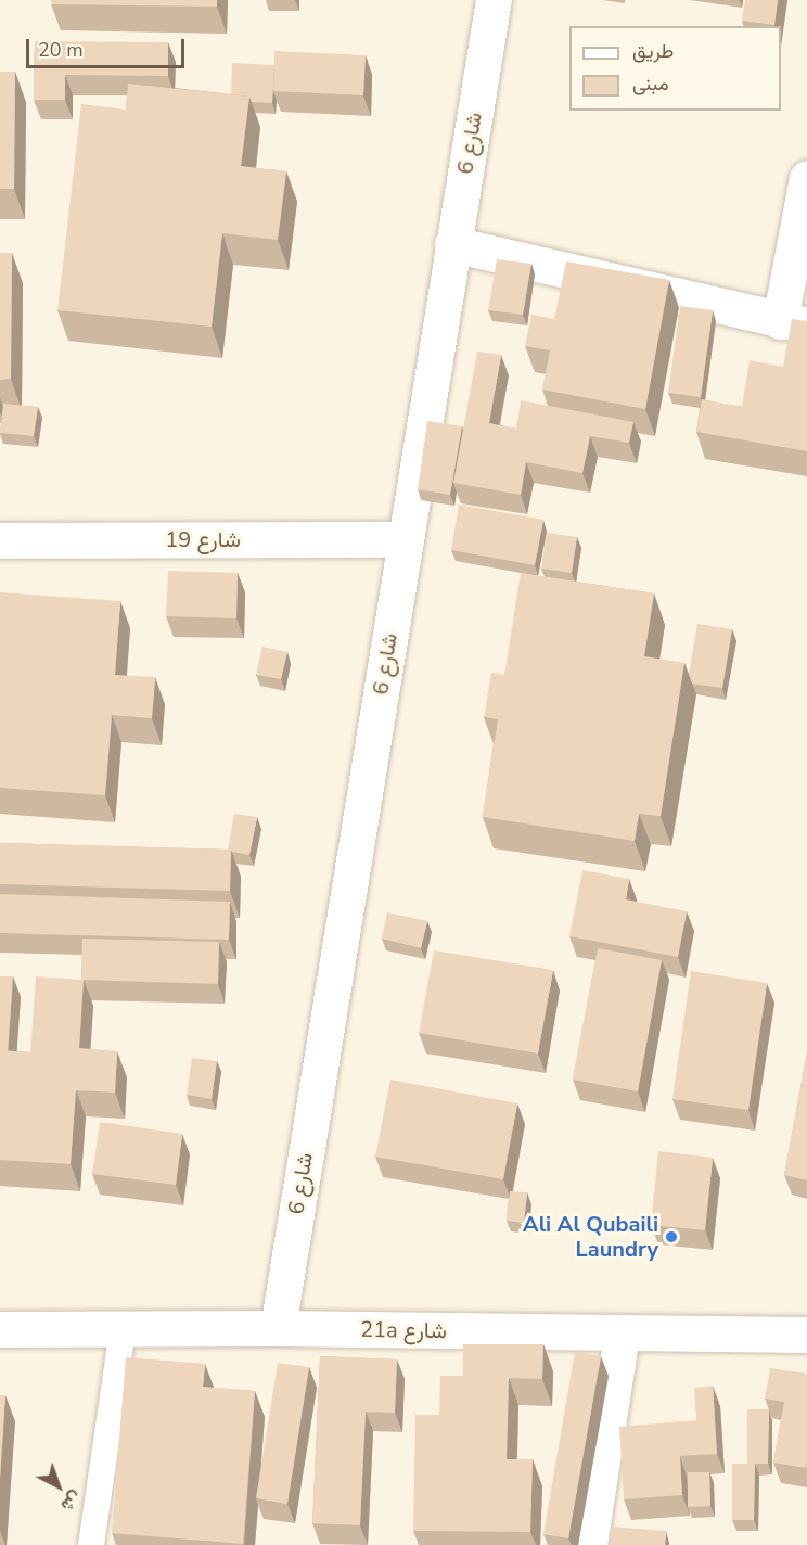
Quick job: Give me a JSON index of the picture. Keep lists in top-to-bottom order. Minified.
{"streets":{"street":["شارع 6","شارع 19","21a شارع"]},"crossings":[["شارع 6","شارع 19"],["شارع 6","21a شارع"]],"places":["Ali Al Qubaili Laundry"],"legend":["طريق","مبنى"],"scale_bar":"20 m","north":"bottom right"}
